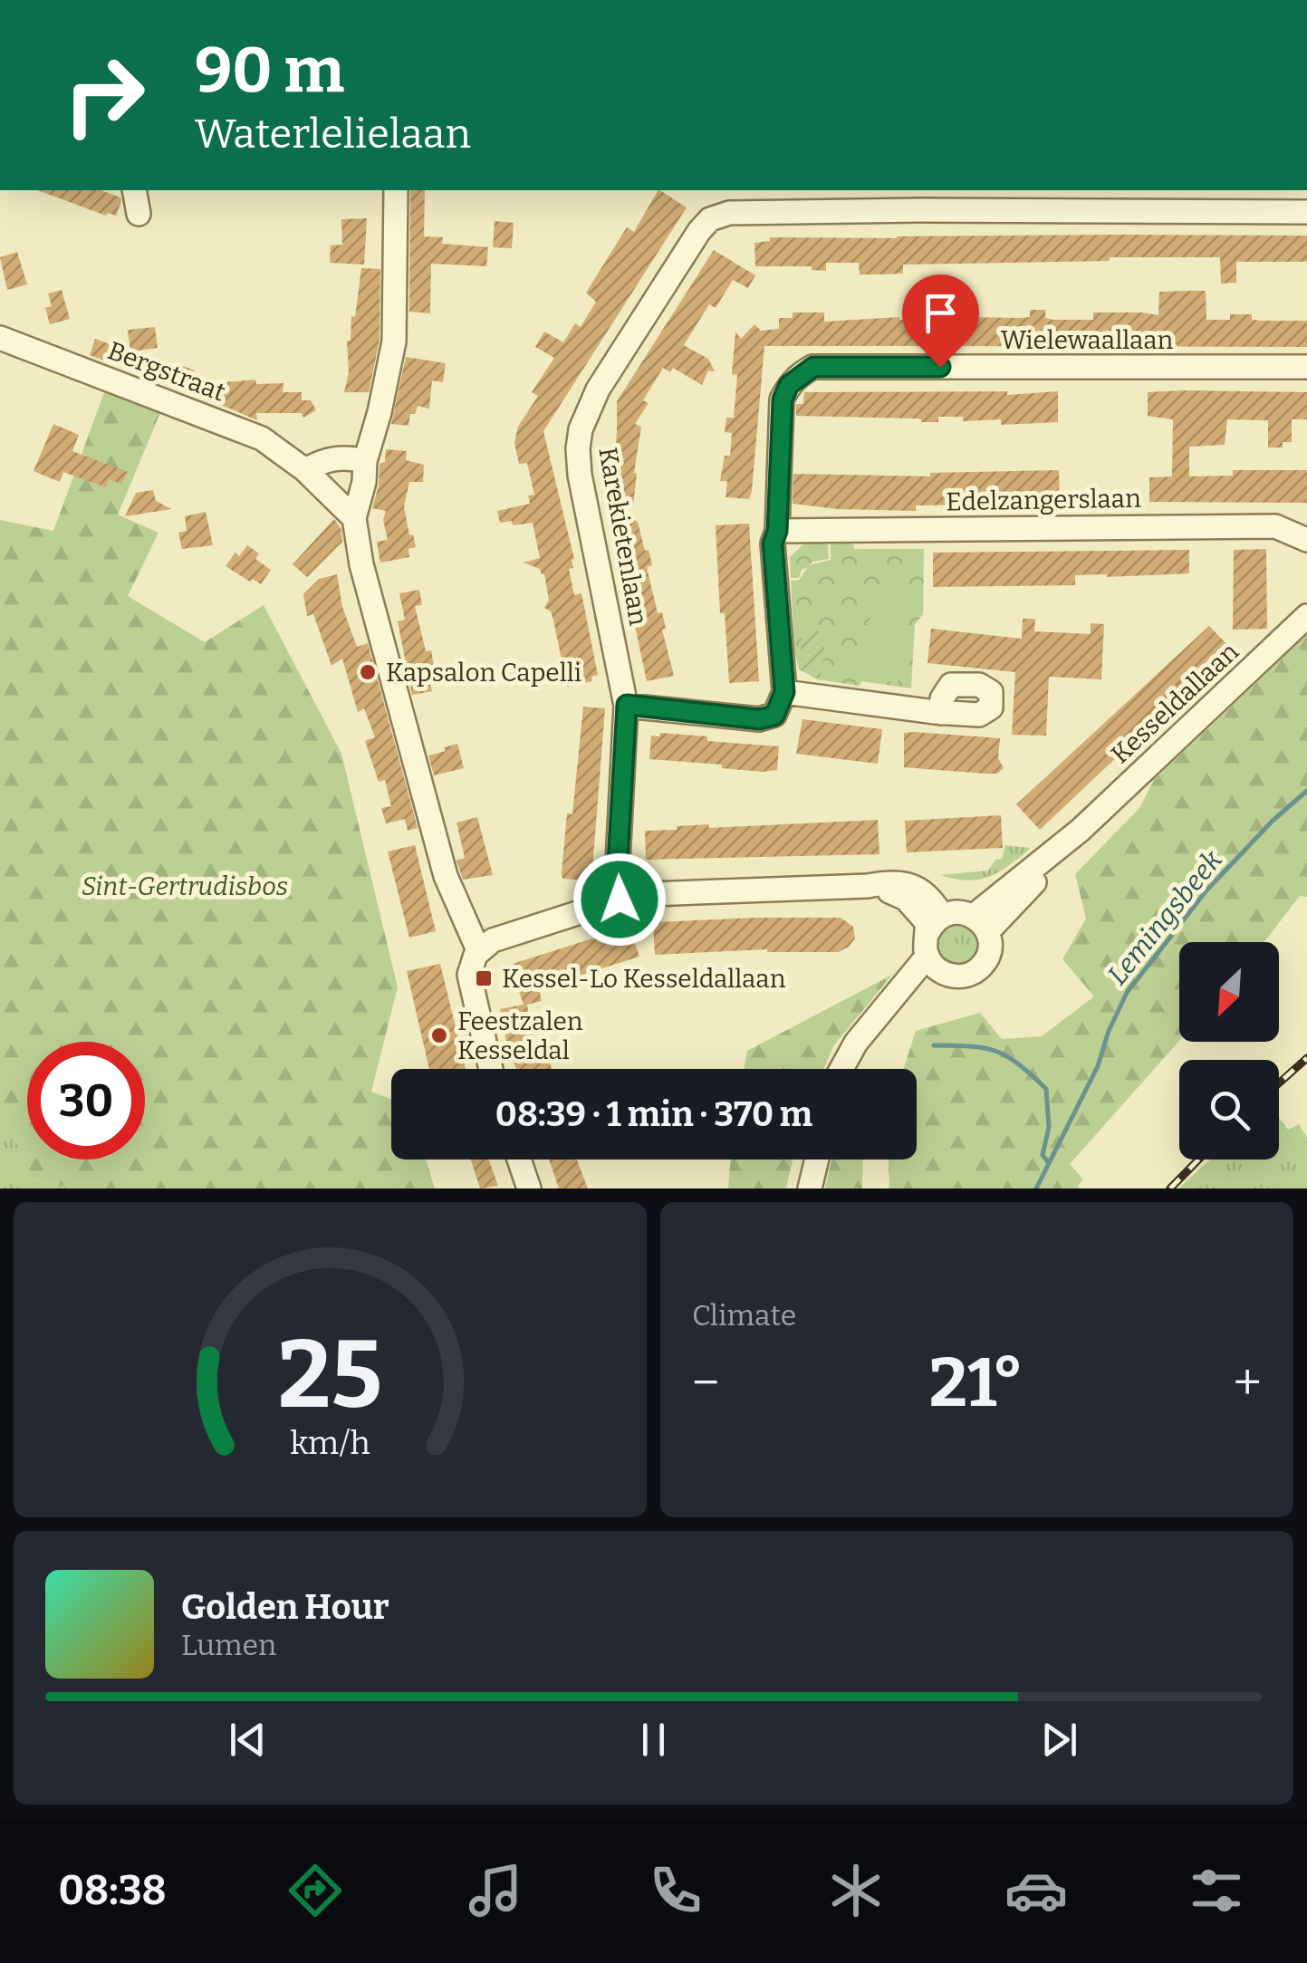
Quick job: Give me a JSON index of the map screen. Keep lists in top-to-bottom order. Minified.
{"streets":{"street":["Wielewaallaan","Bergstraat","Edelzangerslaan","Karekietenlaan","Kesseldallaan"]},"crossings":[["Wielewaallaan","Edelzangerslaan"]],"water":["Lemingsbeek"],"parks":["Sint-Gertrudisbos"],"places":{"other":["Kapsalon Capelli","Feestzalen Kesseldal"],"transit":["Kessel-Lo Kesseldallaan"]},"north":"bottom left","page":{"turn":["90 m","Waterlelielaan"],"limit":"30","trip":"08:39 · 1 min · 370 m","tile":"Climate","heat":["−","21°","+"],"song":["Golden Hour","Lumen"],"tabs":"08:38","gauge":["25","km/h"]}}
